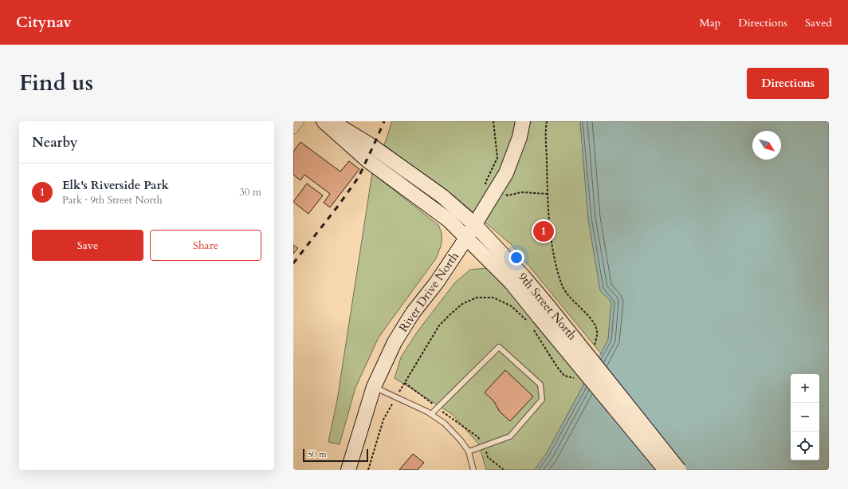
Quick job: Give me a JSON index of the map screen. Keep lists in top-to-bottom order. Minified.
{"streets":{"main road":["River Drive North","9th Street North"]},"crossings":[["River Drive North","9th Street North"]],"scale_bar":"50 m","north":"bottom right","page":{"header":"Citynav","nav":["Map","Directions","Saved"],"title":"Find us","buttons":["Directions",["Save","Share"]],"heading":"Nearby","list":[{"mark":"1","name":"Elk's Riverside Park","note":"Park · 9th Street North","value":"30 m"}],"pins":"1","map_buttons":["+","−"],"scale":"50 m"}}
